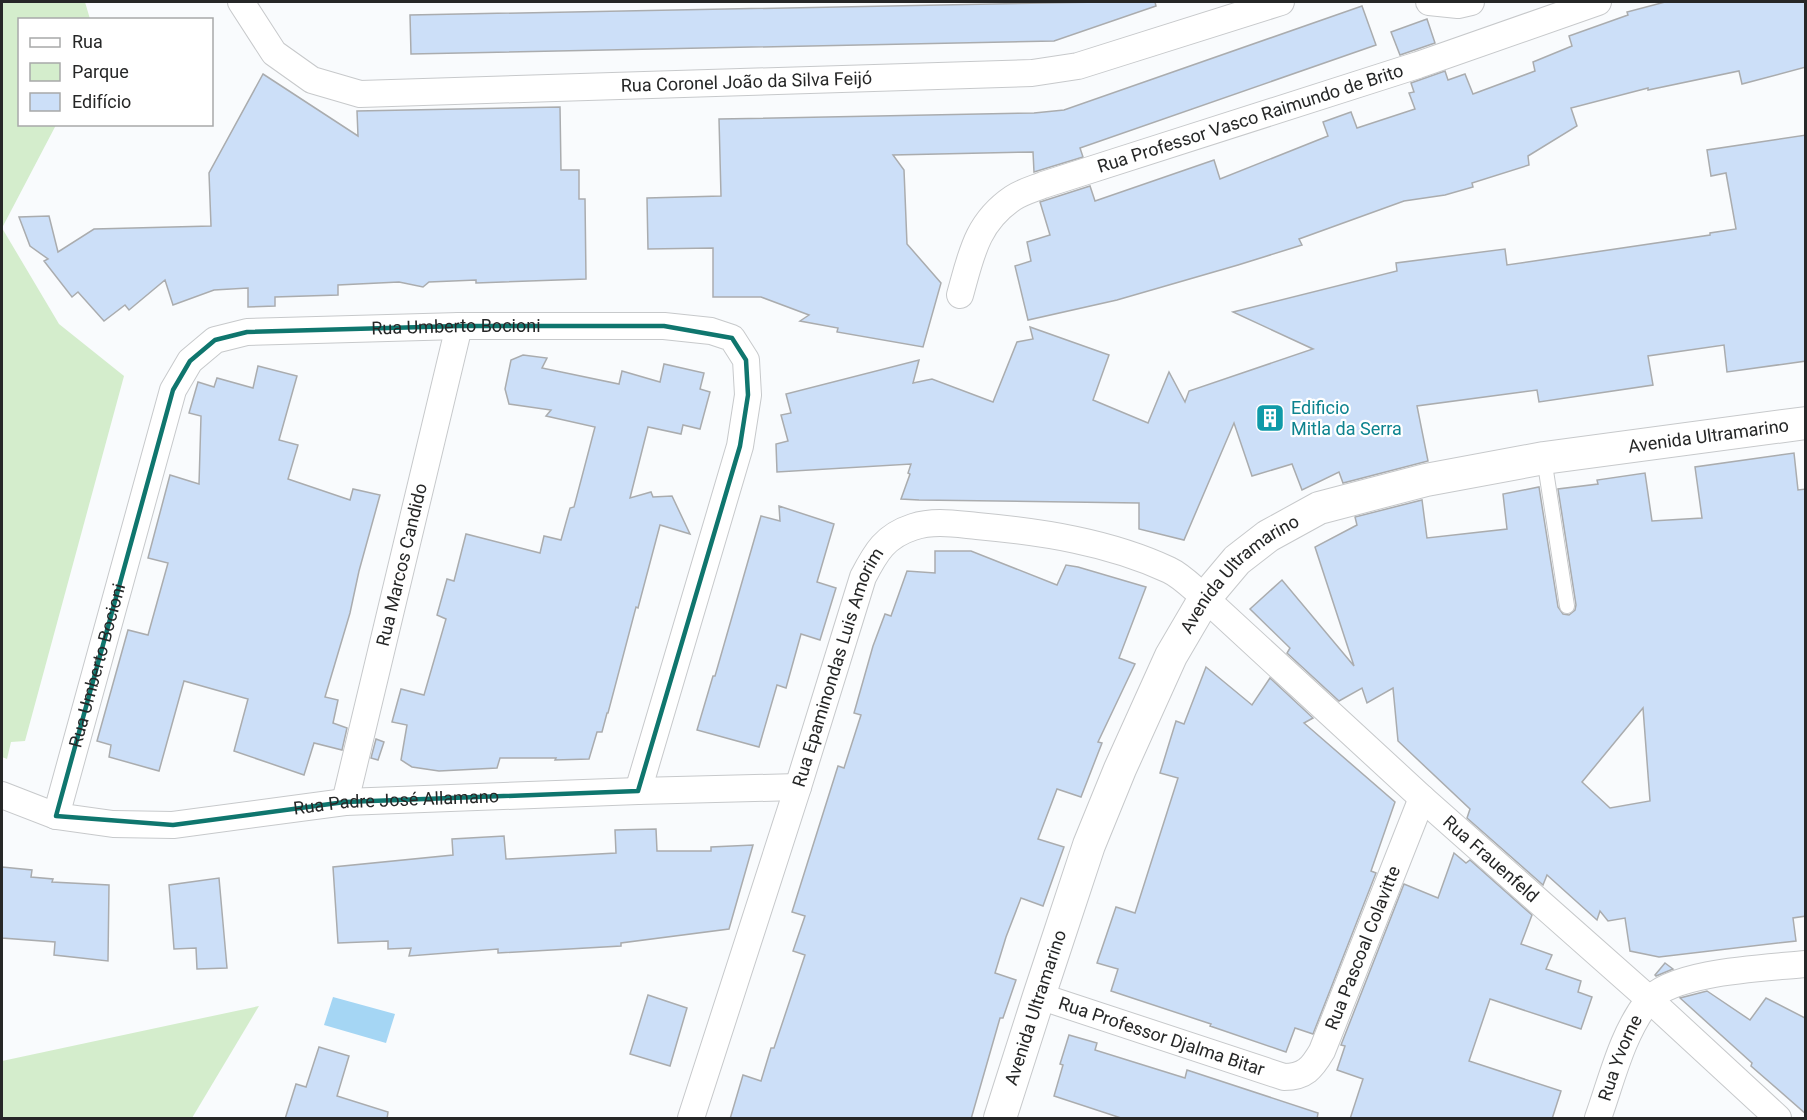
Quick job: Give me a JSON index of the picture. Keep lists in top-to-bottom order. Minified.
{"streets":{"street":["Rua Coronel João da Silva Feijó","Rua Professor Vasco Raimundo de Brito","Rua Umberto Bocioni","Avenida Ultramarino","Rua Marcos Candido","Rua Epaminondas Luis Amorim","Rua Padre José Allamano","Rua Frauenfeld","Rua Pascoal Colavitte","Rua Professor Djalma Bitar","Rua Yvorne"]},"crossings":[["Rua Umberto Bocioni","Rua Marcos Candido"],["Rua Umberto Bocioni","Rua Padre José Allamano"],["Avenida Ultramarino","Rua Epaminondas Luis Amorim"],["Avenida Ultramarino","Rua Frauenfeld"],["Avenida Ultramarino","Rua Professor Djalma Bitar"],["Rua Marcos Candido","Rua Padre José Allamano"],["Rua Epaminondas Luis Amorim","Rua Padre José Allamano"],["Rua Epaminondas Luis Amorim","Rua Frauenfeld"],["Rua Frauenfeld","Rua Pascoal Colavitte"],["Rua Frauenfeld","Rua Yvorne"],["Rua Pascoal Colavitte","Rua Professor Djalma Bitar"]],"places":{"building":["Edificio Mitla da Serra"]},"legend":["Rua","Parque","Edifício"]}
